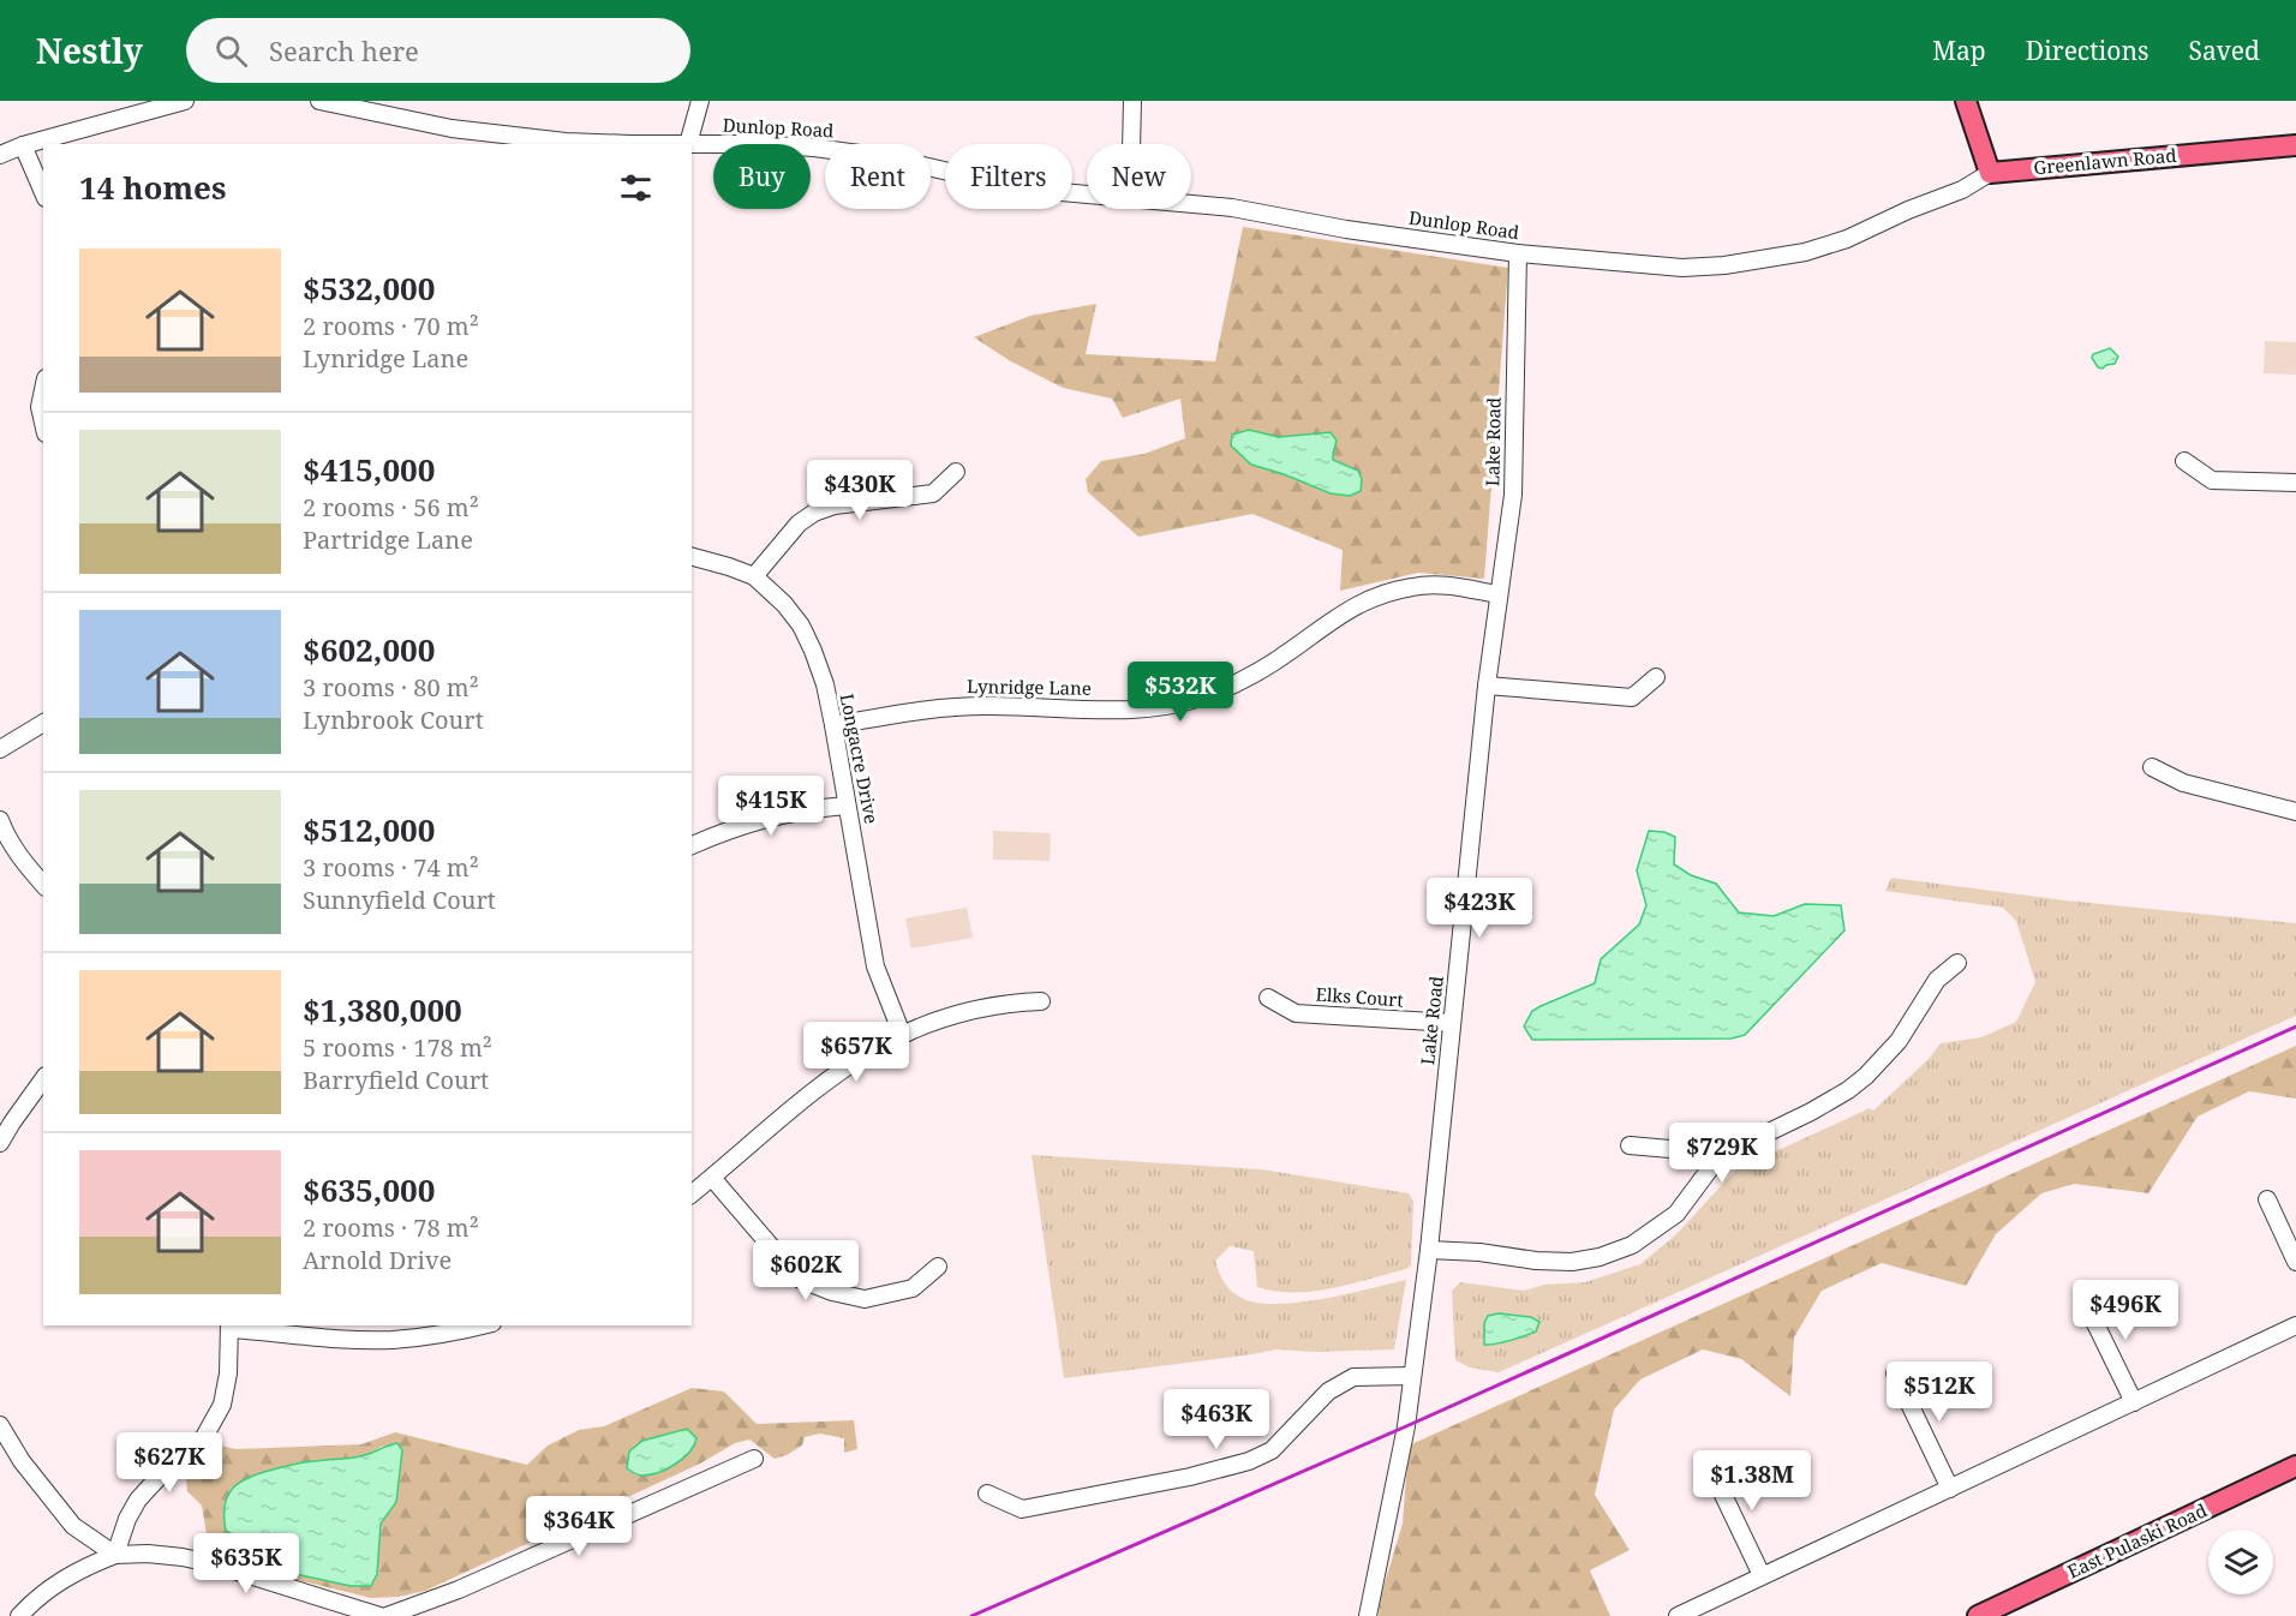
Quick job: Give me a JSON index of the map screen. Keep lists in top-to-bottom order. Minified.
{"streets":{"main road":["Greenlawn Road","East Pulaski Road"],"street":["Dunlop Road","Lake Road","Lynridge Lane","Longacre Drive","Elks Court"]},"crossings":[["Dunlop Road","Greenlawn Road"],["Dunlop Road","Lake Road"],["Lake Road","Lynridge Lane"],["Lake Road","Elks Court"],["Lynridge Lane","Longacre Drive"]],"page":{"header":"Nestly","search":"Search here","nav":["Map","Directions","Saved"],"chip":["Buy","Rent","Filters","New"],"heading":"14 homes","list":[{"name":"$532,000","note":"2 rooms · 70 m² · Lynridge Lane"},{"name":"$415,000","note":"2 rooms · 56 m² · Partridge Lane"},{"name":"$602,000","note":"3 rooms · 80 m² · Lynbrook Court"},{"name":"$512,000","note":"3 rooms · 74 m² · Sunnyfield Court"},{"name":"$1,380,000","note":"5 rooms · 178 m² · Barryfield Court"},{"name":"$635,000","note":"2 rooms · 78 m² · Arnold Drive"}],"price":["$430K","$532K","$415K","$423K","$657K","$729K","$602K","$496K","$512K","$463K","$627K","$1.38M","$364K","$635K"]}}
